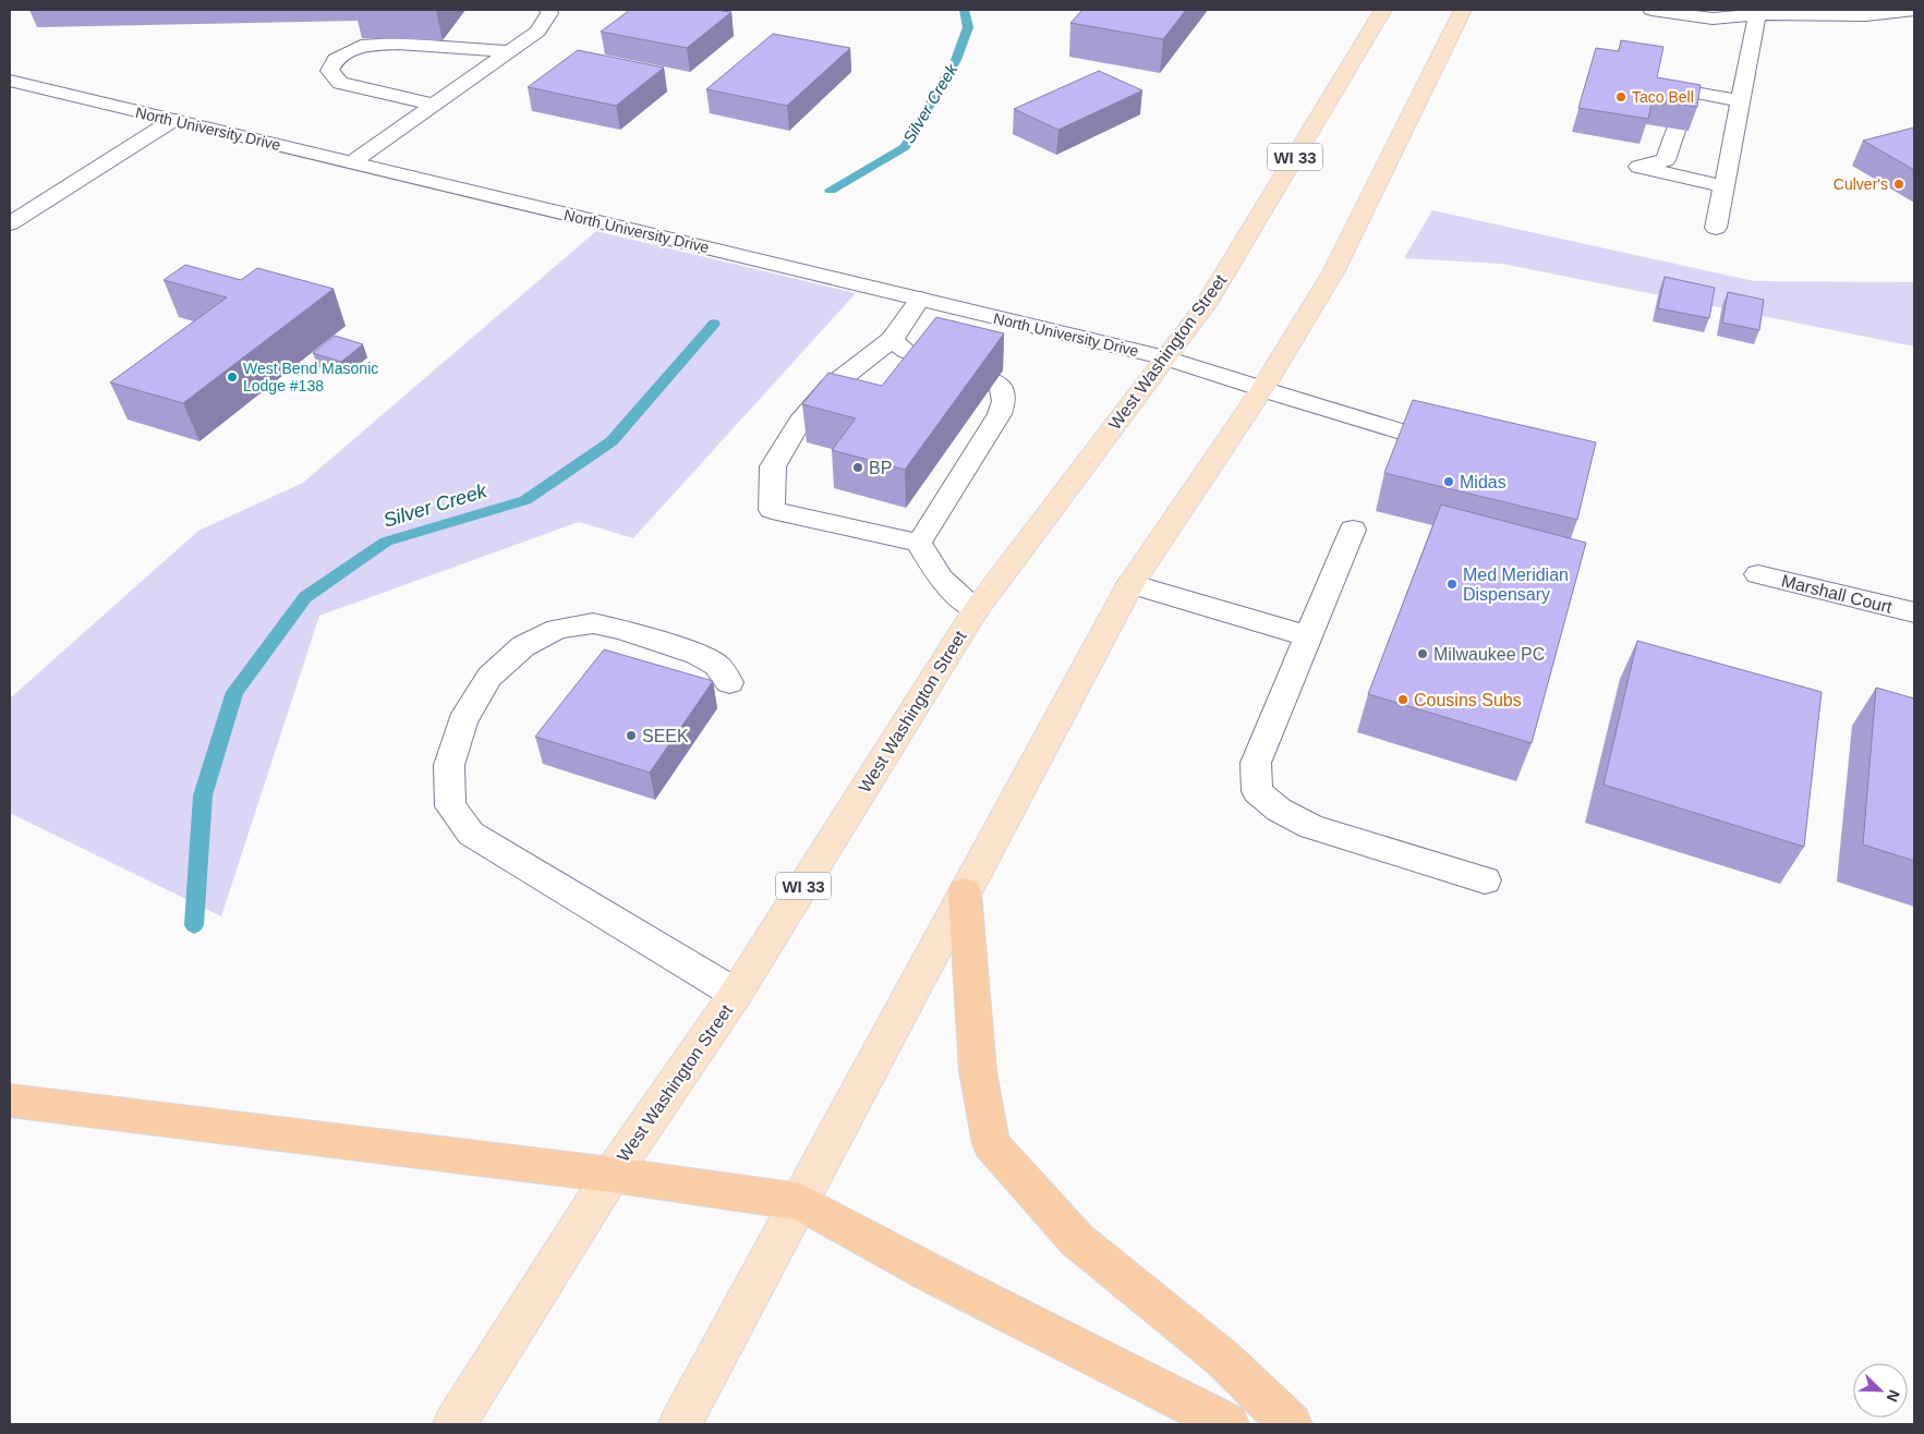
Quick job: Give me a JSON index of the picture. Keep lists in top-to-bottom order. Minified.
{"streets":{"main road":["WI 33","West Washington Street"],"street":["North University Drive","Marshall Court"]},"crossings":[["North University Drive","West Washington Street"]],"water":["Silver Creek"],"places":["Taco Bell","Culver's","West Bend Masonic Lodge #138","BP","Midas","Med Meridian Dispensary","Milwaukee PC","Cousins Subs","SEEK"],"north":"bottom right"}
